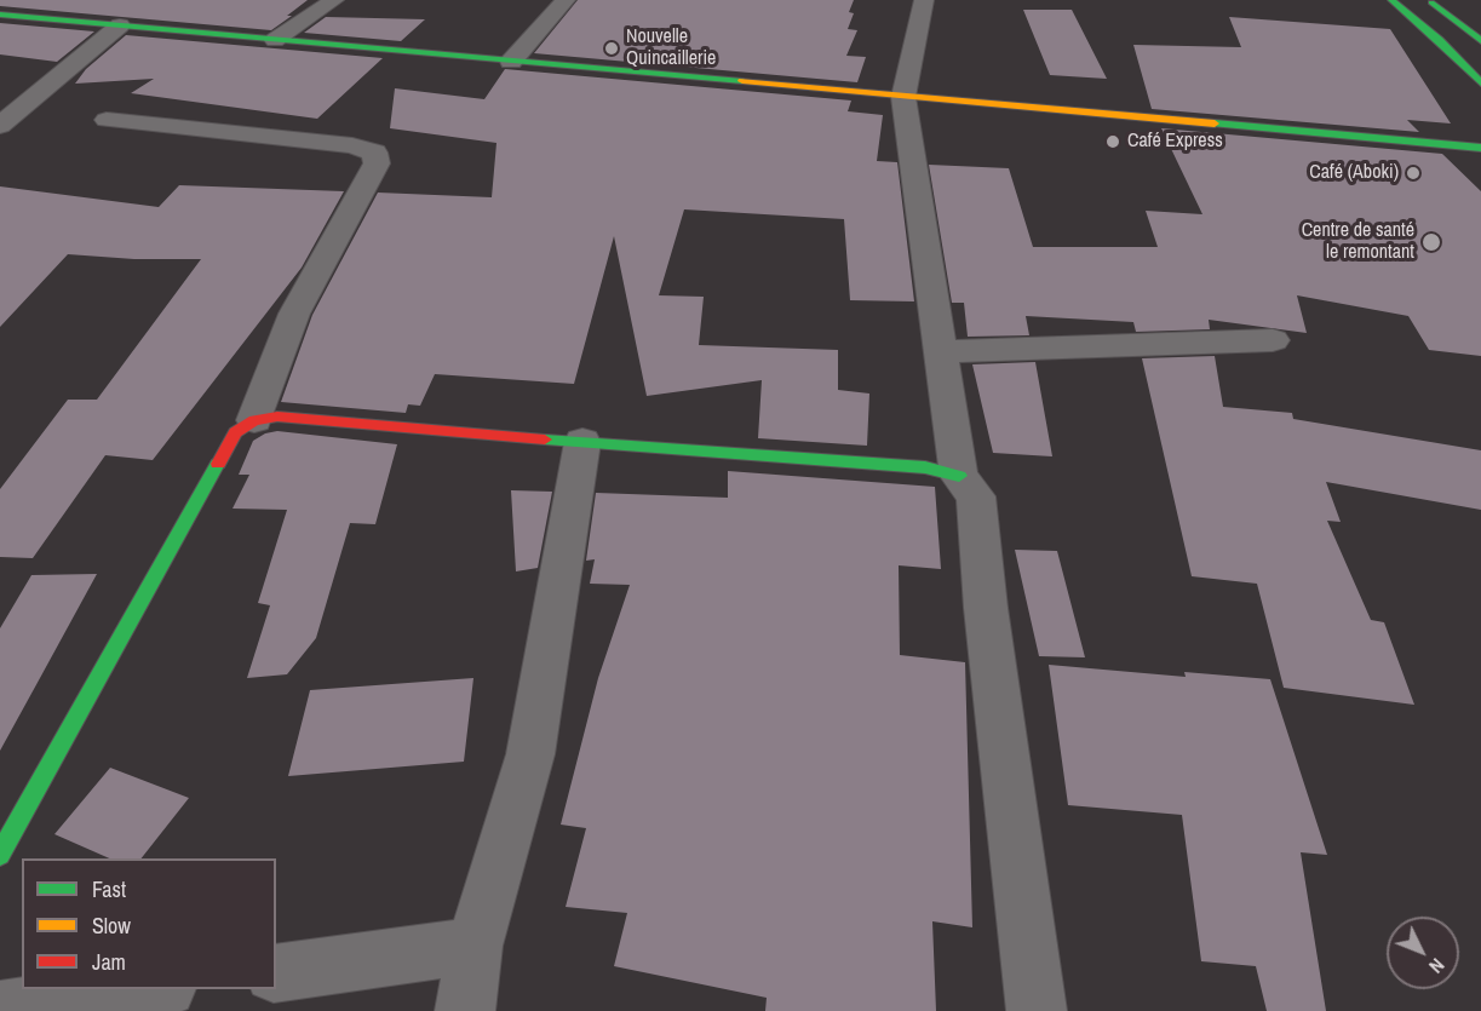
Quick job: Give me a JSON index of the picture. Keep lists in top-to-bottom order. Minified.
{"places":["Nouvelle Quincaillerie","Café Express","Café (Aboki)","Centre de santé le remontant"],"legend":["Fast","Slow","Jam"],"north":"bottom right"}
